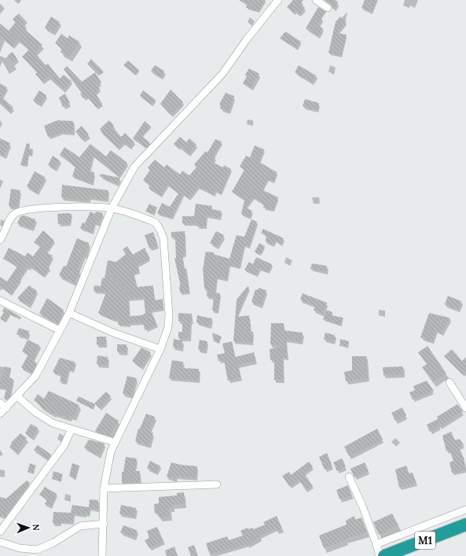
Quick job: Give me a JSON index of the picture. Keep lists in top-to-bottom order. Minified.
{"streets":{"highway":["M1"]},"north":"right"}
